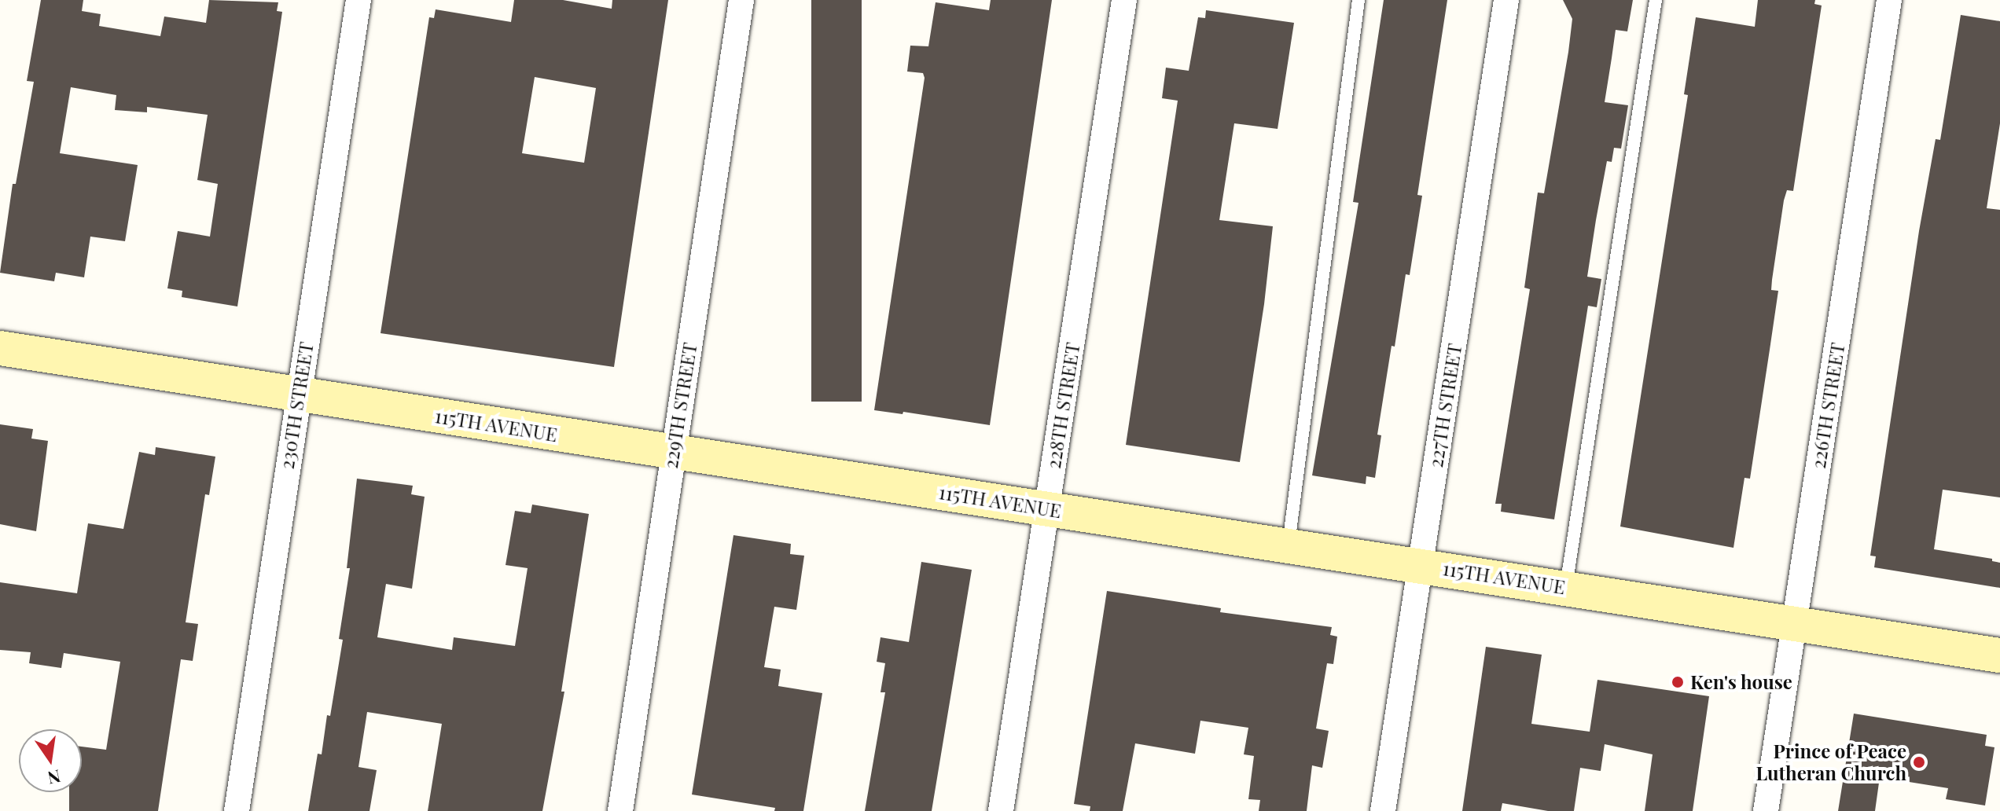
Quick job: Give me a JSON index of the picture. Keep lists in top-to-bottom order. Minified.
{"streets":{"main road":["115TH AVENUE"],"street":["230TH STREET","229TH STREET","228TH STREET","227TH STREET","226TH STREET"]},"crossings":[["230TH STREET","115TH AVENUE"],["229TH STREET","115TH AVENUE"],["228TH STREET","115TH AVENUE"],["227TH STREET","115TH AVENUE"],["226TH STREET","115TH AVENUE"]],"places":["Ken's house","Prince of Peace Lutheran Church"],"north":"bottom"}
